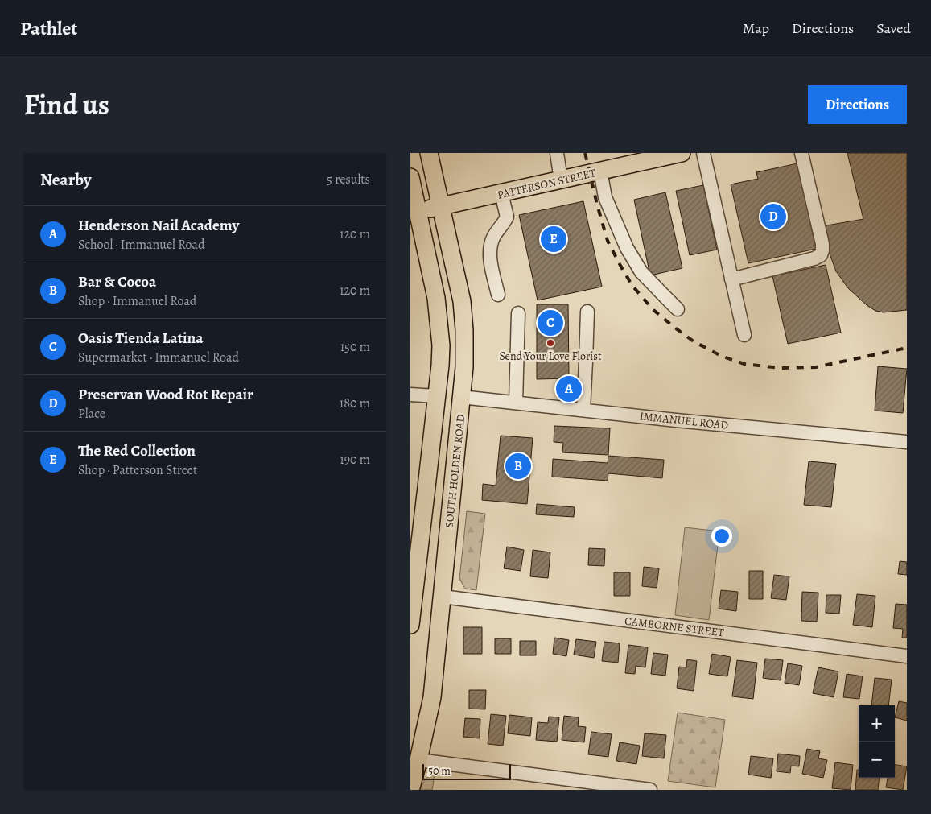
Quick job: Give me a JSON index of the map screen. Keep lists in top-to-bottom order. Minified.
{"streets":{"main road":["PATTERSON STREET","SOUTH HOLDEN ROAD"],"street":["IMMANUEL ROAD","CAMBORNE STREET"]},"crossings":[["PATTERSON STREET","SOUTH HOLDEN ROAD"],["IMMANUEL ROAD","SOUTH HOLDEN ROAD"],["SOUTH HOLDEN ROAD","CAMBORNE STREET"]],"places":["Send Your Love Florist"],"scale_bar":"50 m","page":{"header":"Pathlet","nav":["Map","Directions","Saved"],"title":"Find us","buttons":"Directions","heading":["Nearby","5 results"],"pins":["D","E","C","A","B"],"list":[{"mark":"A","name":"Henderson Nail Academy","note":"School · Immanuel Road","value":"120 m"},{"mark":"B","name":"Bar & Cocoa","note":"Shop · Immanuel Road","value":"120 m"},{"mark":"C","name":"Oasis Tienda Latina","note":"Supermarket · Immanuel Road","value":"150 m"},{"mark":"D","name":"Preservan Wood Rot Repair","note":"Place","value":"180 m"},{"mark":"E","name":"The Red Collection","note":"Shop · Patterson Street","value":"190 m"}],"map_buttons":["+","−"],"scale":"50 m"}}
